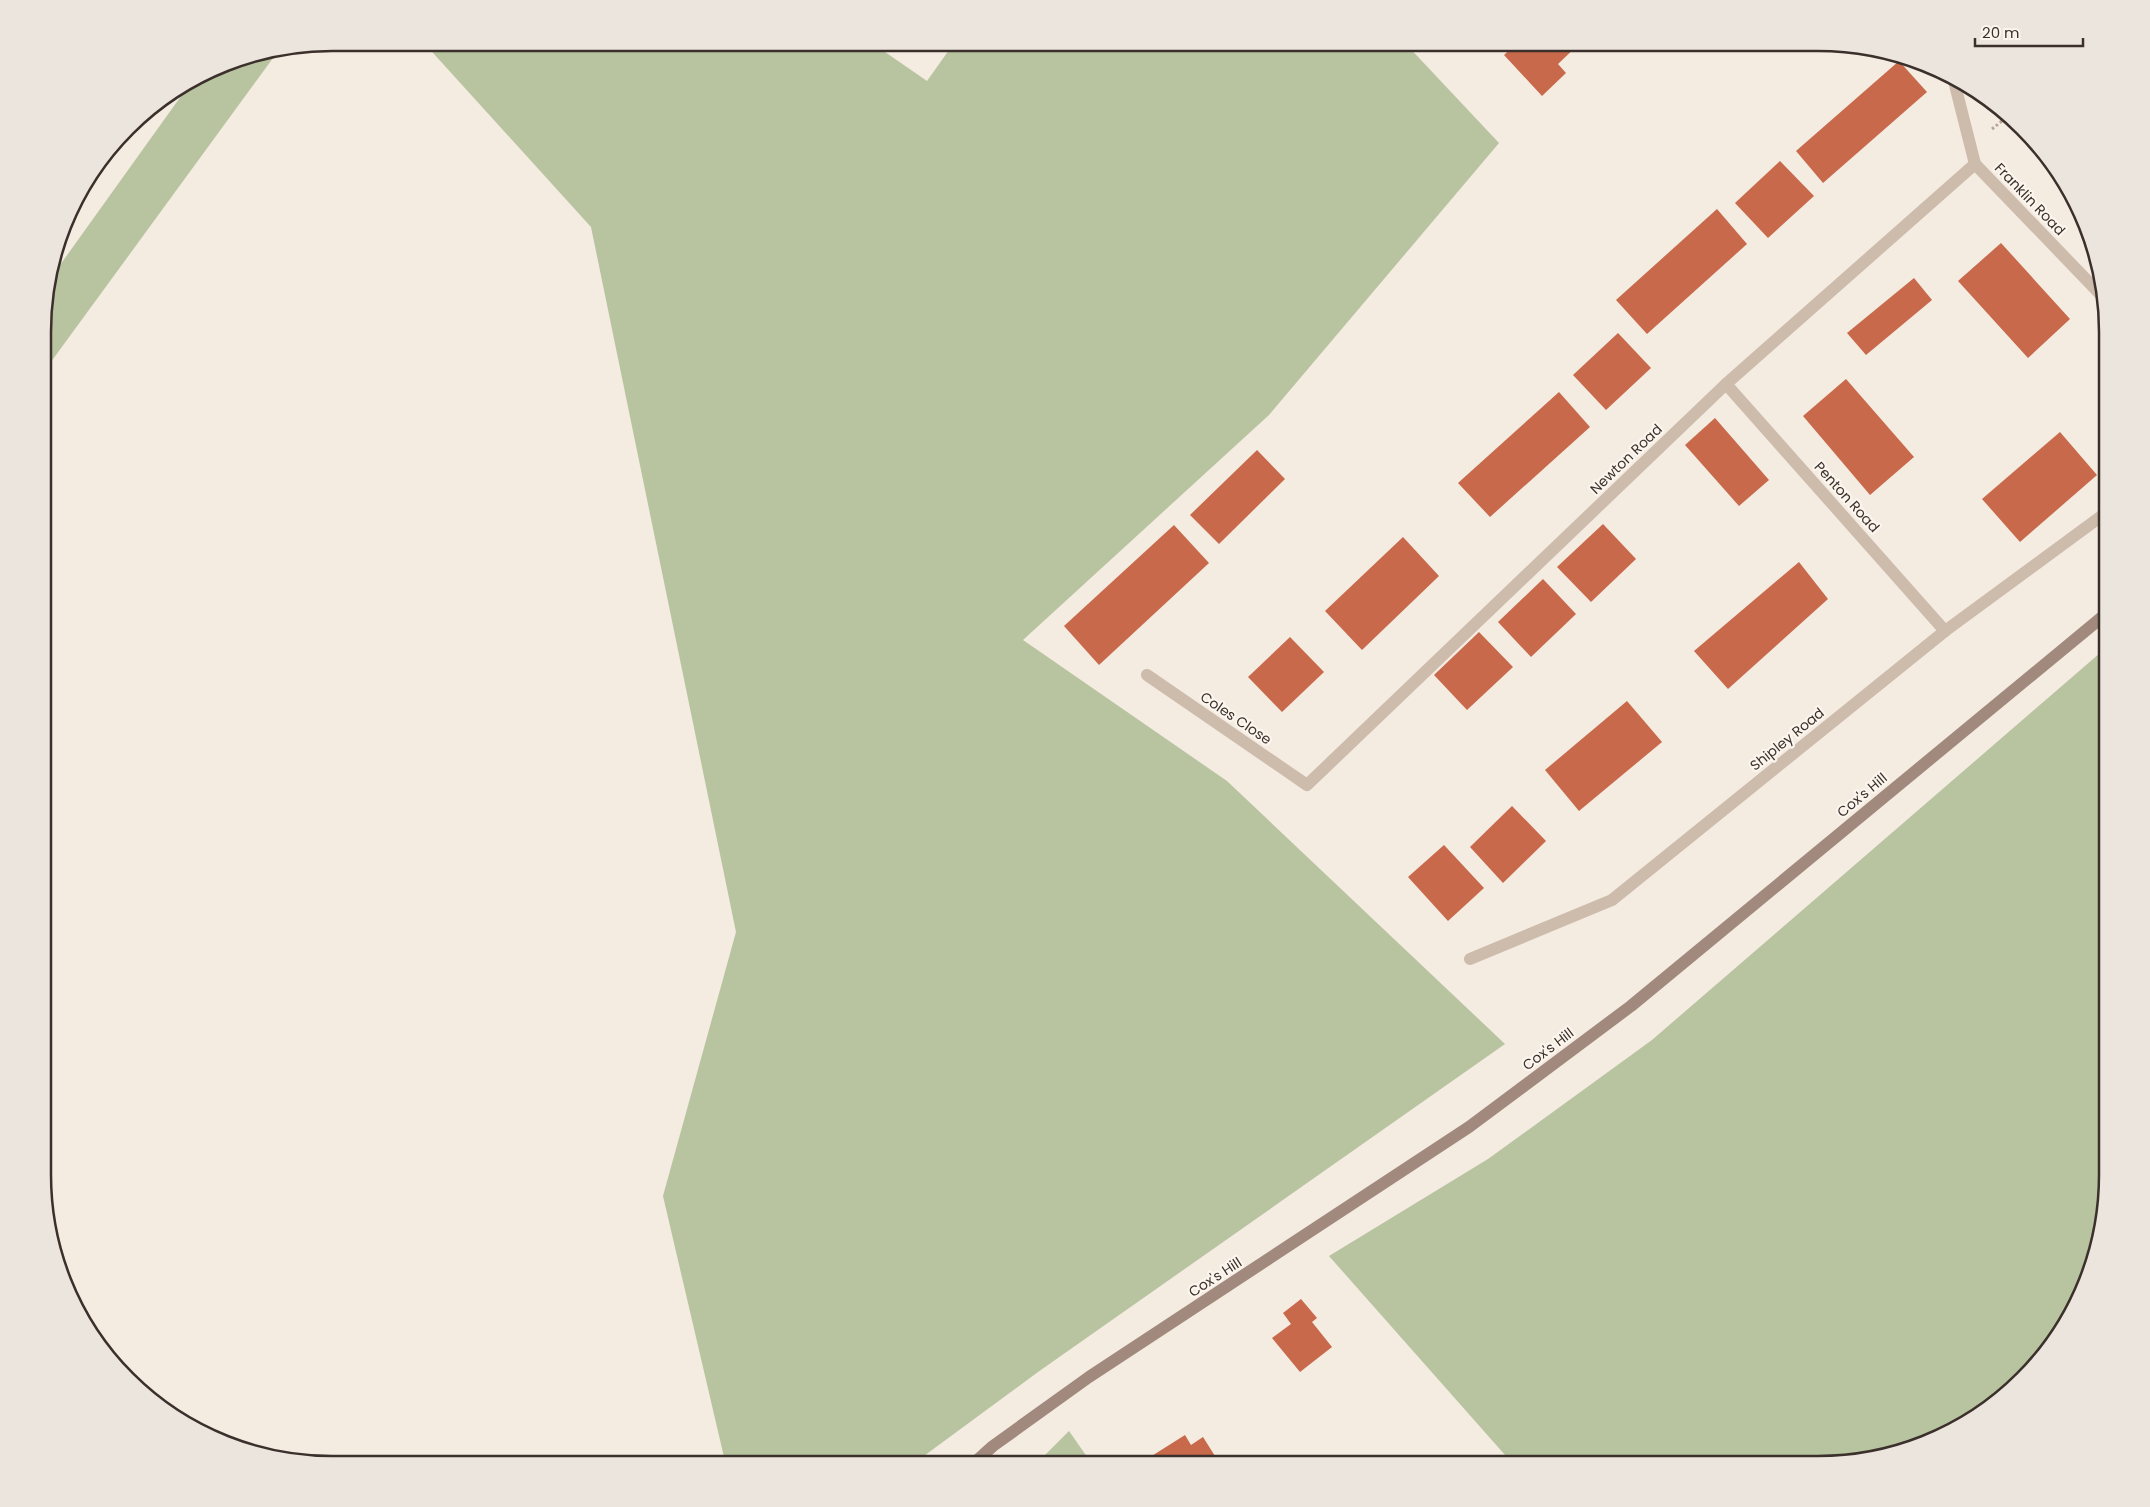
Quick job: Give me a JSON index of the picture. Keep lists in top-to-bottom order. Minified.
{"streets":{"main road":["Cox's Hill"],"street":["Franklin Road","Newton Road","Penton Road","Coles Close","Shipley Road"]},"crossings":[["Franklin Road","Newton Road"],["Newton Road","Penton Road"],["Newton Road","Coles Close"],["Penton Road","Shipley Road"]],"scale_bar":"20 m"}
